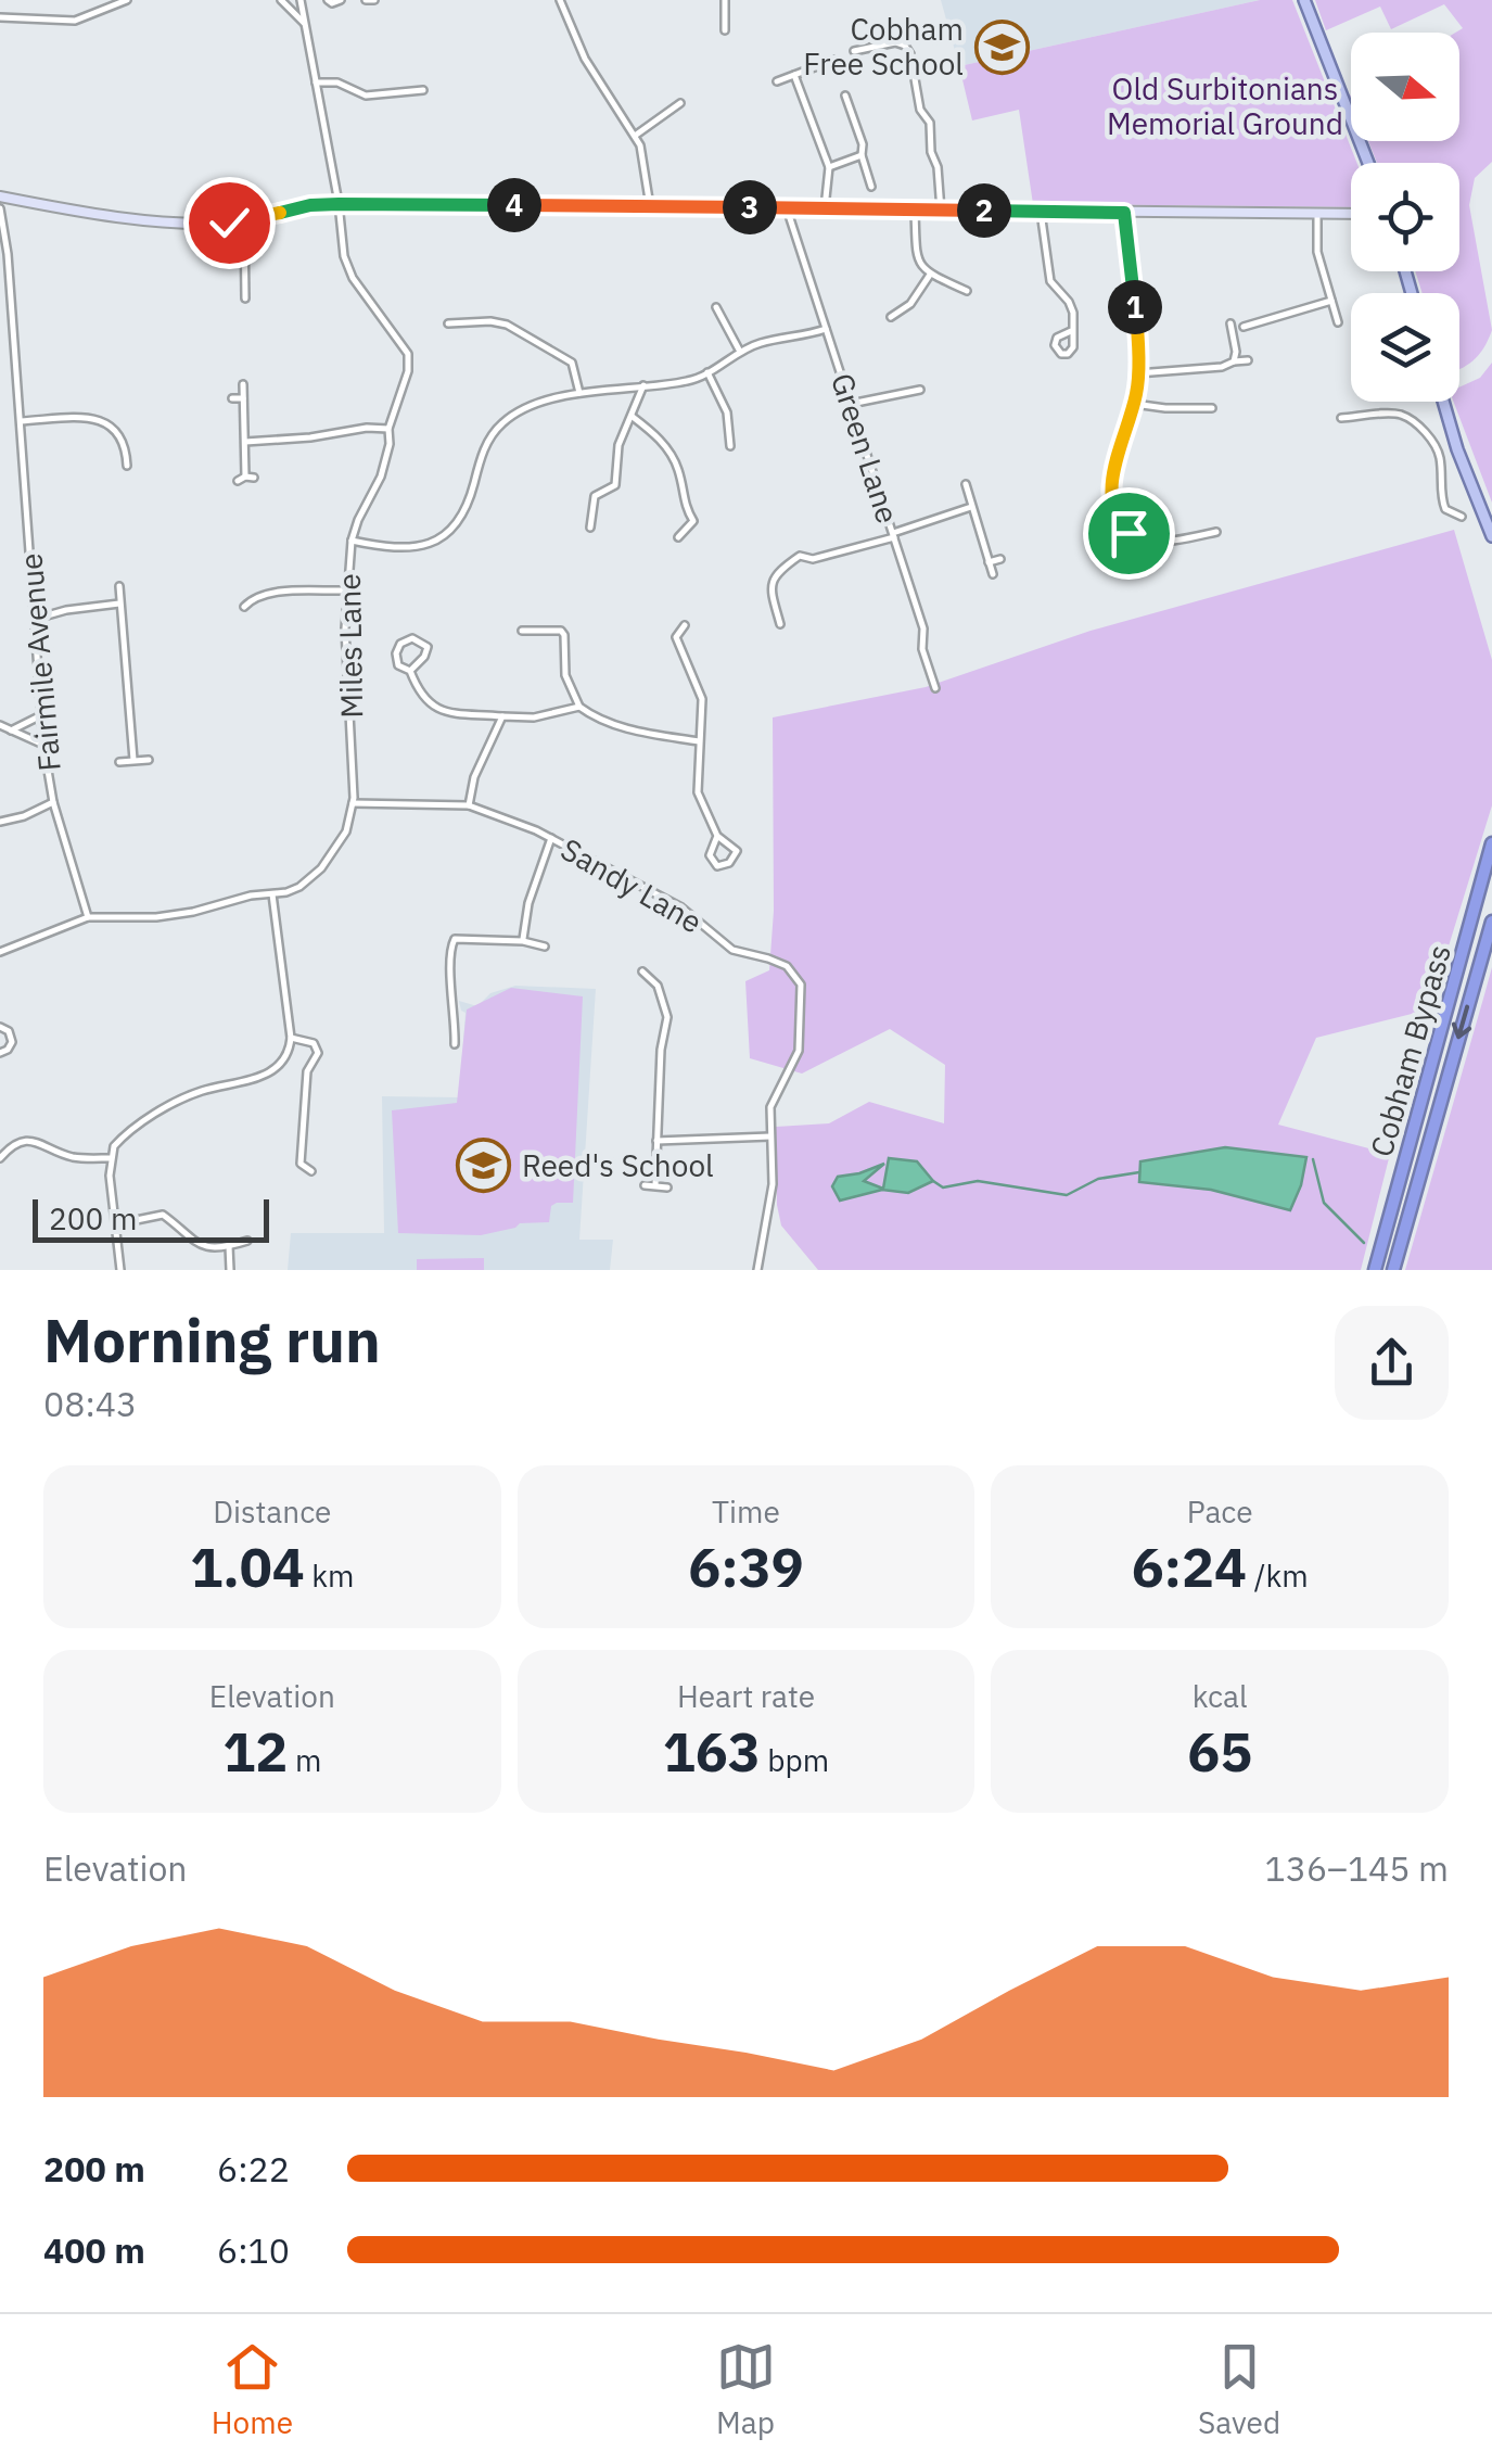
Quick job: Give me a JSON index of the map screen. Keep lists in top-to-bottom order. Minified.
{"streets":{"highway":["Cobham Bypass"],"street":["Green Lane","Miles Lane","Fairmile Avenue","Sandy Lane"]},"crossings":[["Miles Lane","Fairmile Avenue"],["Miles Lane","Sandy Lane"]],"parks":["Old Surbitonians Memorial Ground"],"places":{"school or university":["Cobham Free School","Reed's School"]},"scale_bar":"200 m","north":"right","page":{"pins":["4","3","2","1"],"scale":"200 m","heading":["Morning run","08:43"],"stats":[["Distance","1.04 km"],["Time","6:39"],["Pace","6:24 /km"],["Elevation","12 m"],["Heart rate","163 bpm"],["kcal","65"]],"chart":["Elevation","136–145 m"],"list":[{"name":"200 m","note":"6:22"},{"name":"400 m","note":"6:10"}],"tabs":["Home","Map","Saved"]}}
